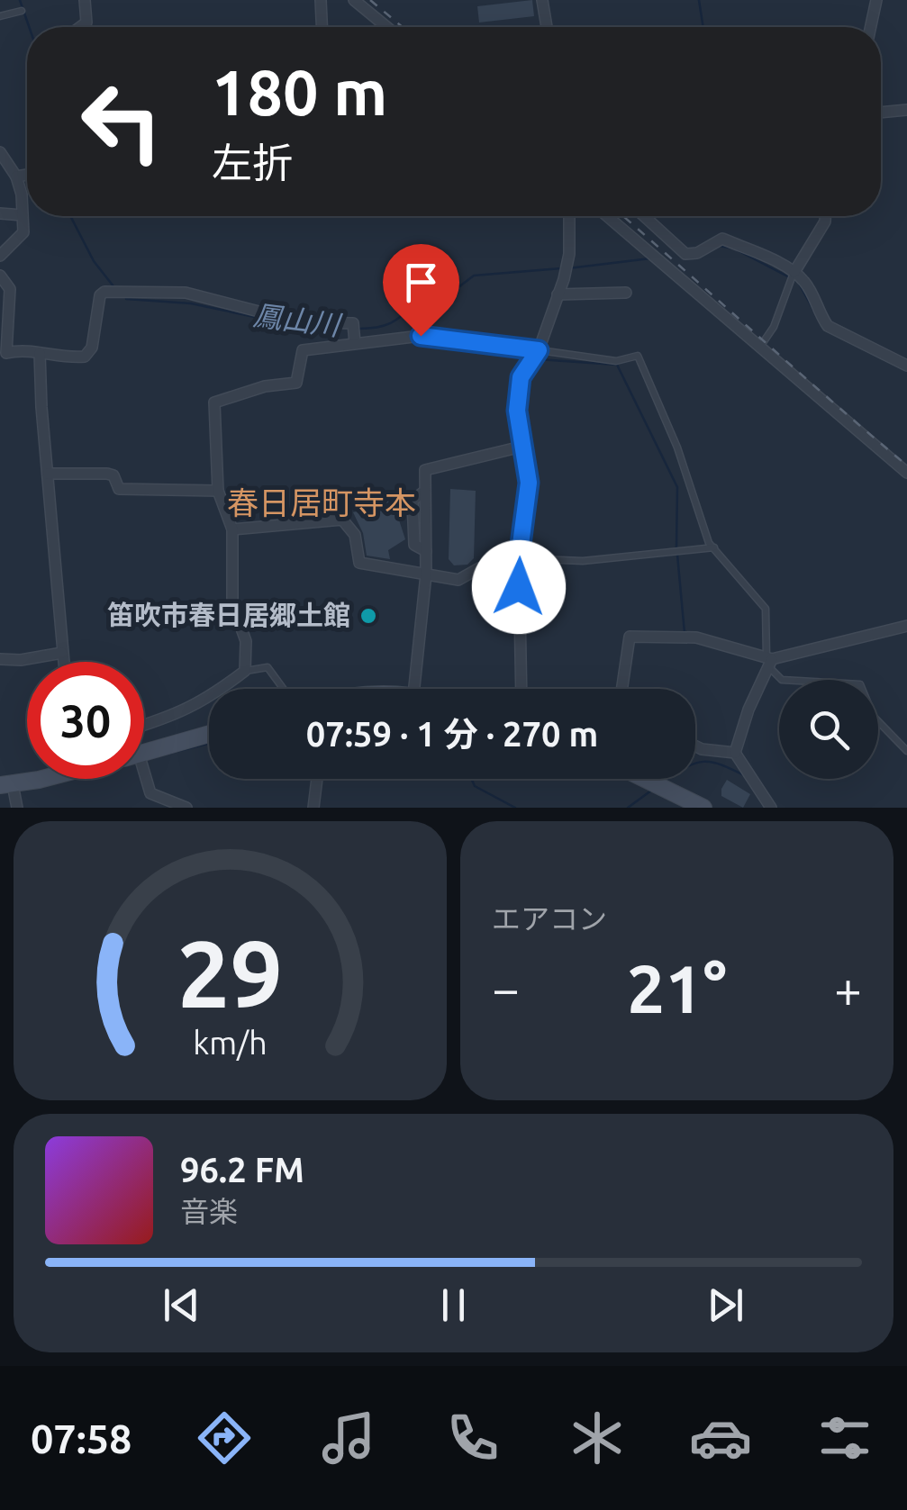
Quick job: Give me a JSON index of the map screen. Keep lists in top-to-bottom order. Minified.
{"districts":["春日居町寺本"],"water":["鳳山川"],"places":["笛吹市春日居郷土館"],"page":{"turn":["180 m","左折"],"limit":"30","trip":"07:59 · 1 分 · 270 m","tile":"エアコン","heat":["−","21°","+"],"song":["96.2 FM","音楽"],"tabs":"07:58","gauge":["29","km/h"]}}
